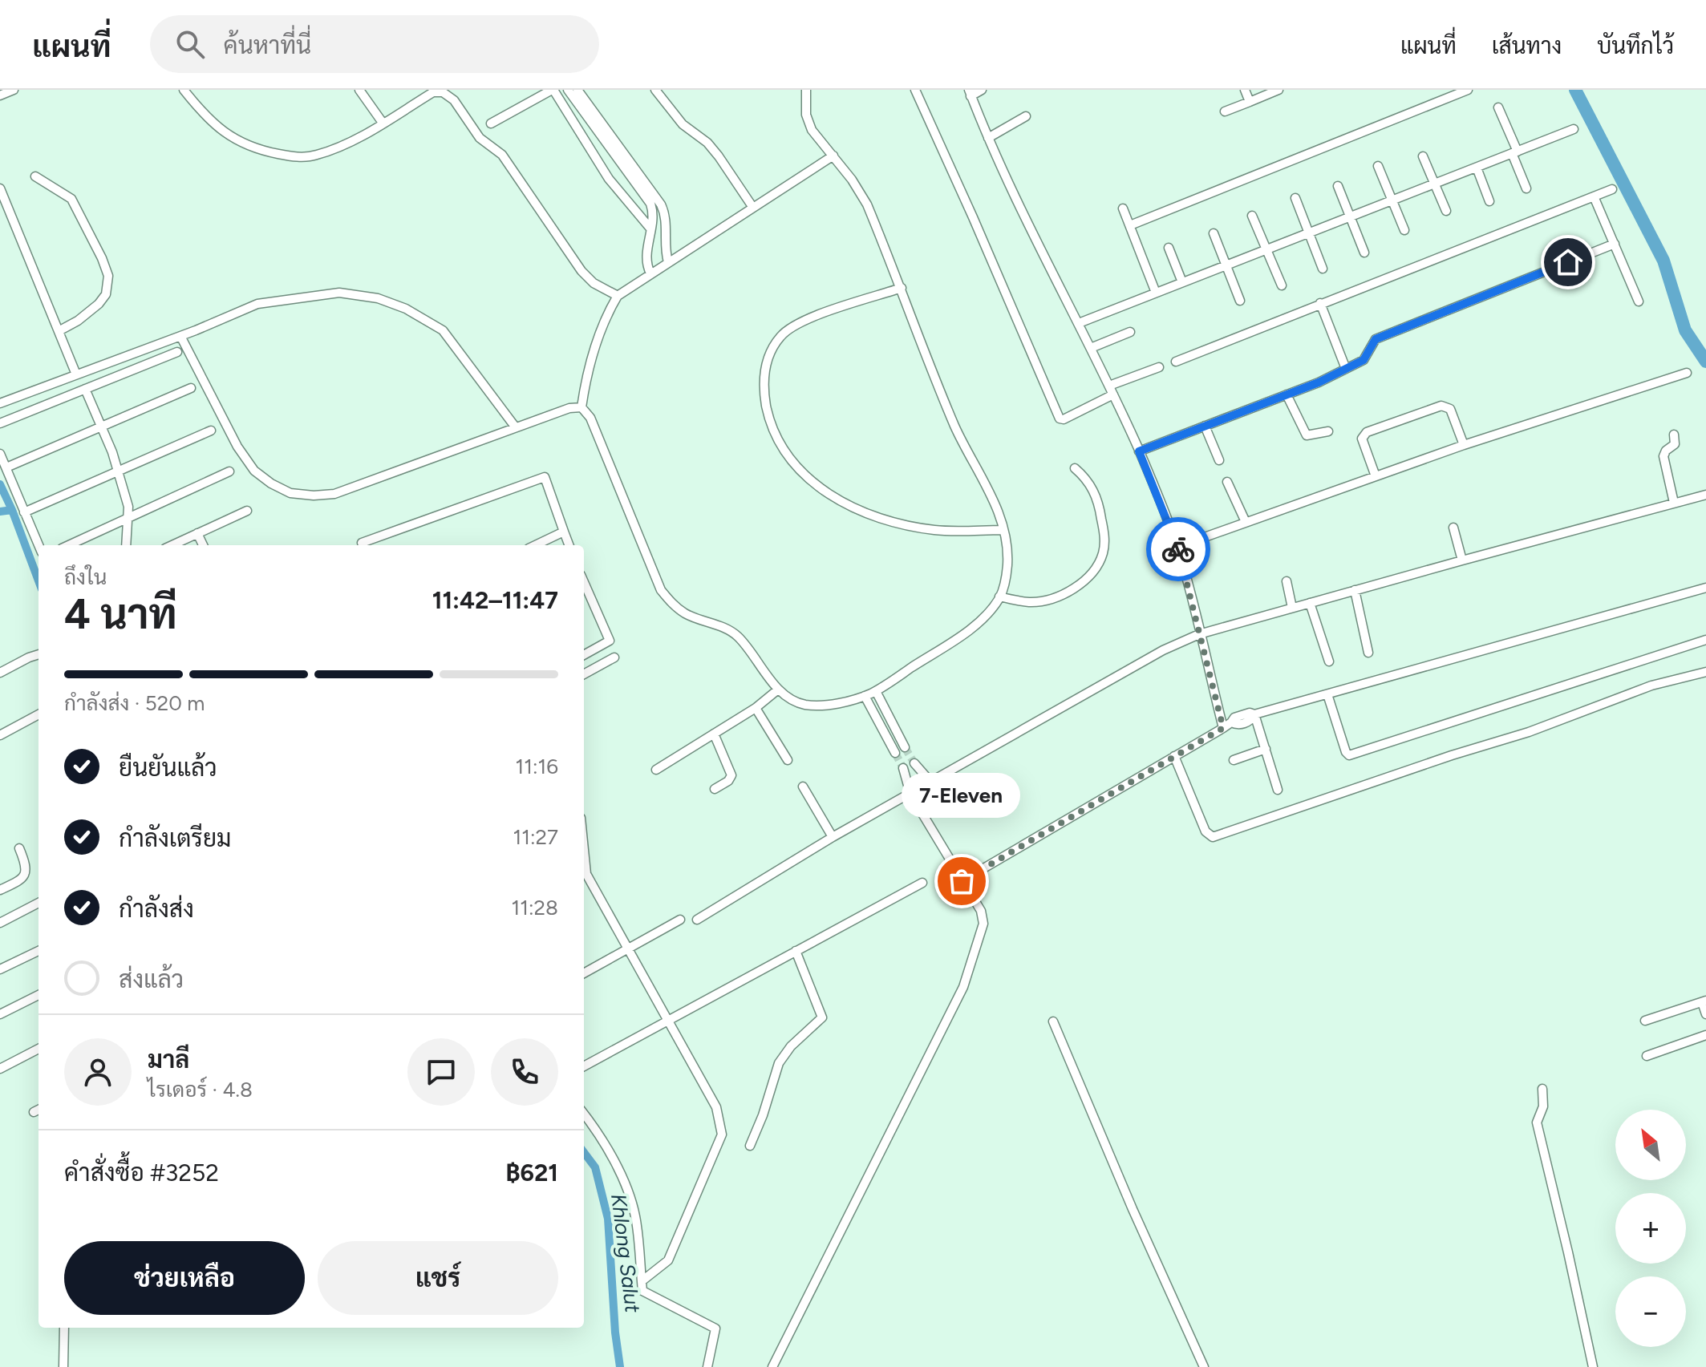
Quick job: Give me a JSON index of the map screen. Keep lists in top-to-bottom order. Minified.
{"water":["Khlong Salut"],"places":["7-Eleven"],"north":"top left","page":{"header":"แผนที่","search":"ค้นหาที่นี่","nav":["แผนที่","เส้นทาง","บันทึกไว้"],"heading":["4 นาที","ถึงใน","11:42–11:47"],"panel":["มาลี","ไรเดอร์ · 4.8","คำสั่งซื้อ #3252","฿621"],"bar":"กำลังส่ง · 520 m","list":[["ยืนยันแล้ว","11:16"],["กำลังเตรียม","11:27"],["กำลังส่ง","11:28"],"ส่งแล้ว"],"bubble":"7-Eleven","map_buttons":["+","−"],"buttons":["ช่วยเหลือ","แชร์"]}}
